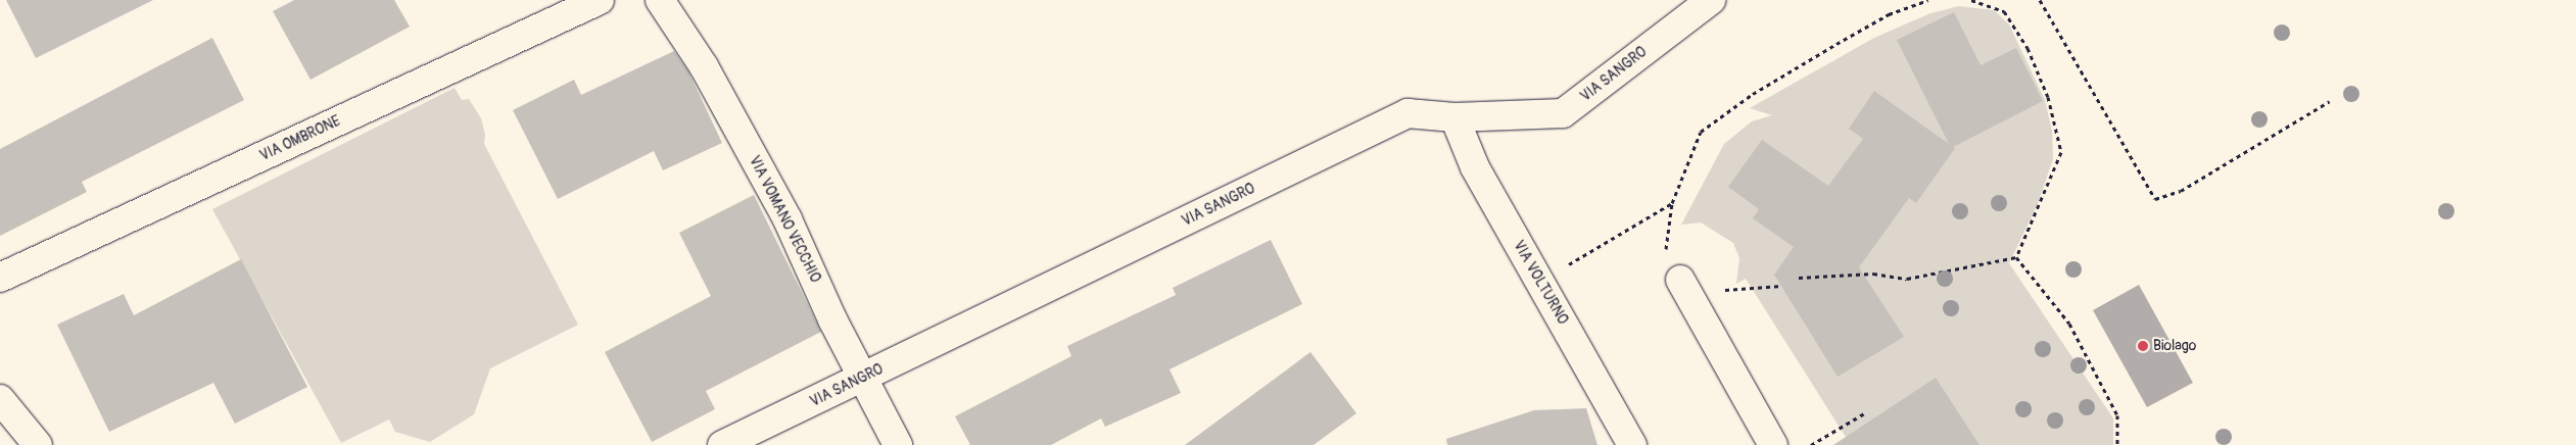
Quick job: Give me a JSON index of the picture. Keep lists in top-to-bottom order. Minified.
{"streets":{"street":["VIA SANGRO","VIA OMBRONE","VIA VOMANO VECCHIO","VIA VOLTURNO"]},"crossings":[["VIA SANGRO","VIA VOMANO VECCHIO"],["VIA SANGRO","VIA VOLTURNO"]],"places":["Biolago"]}
